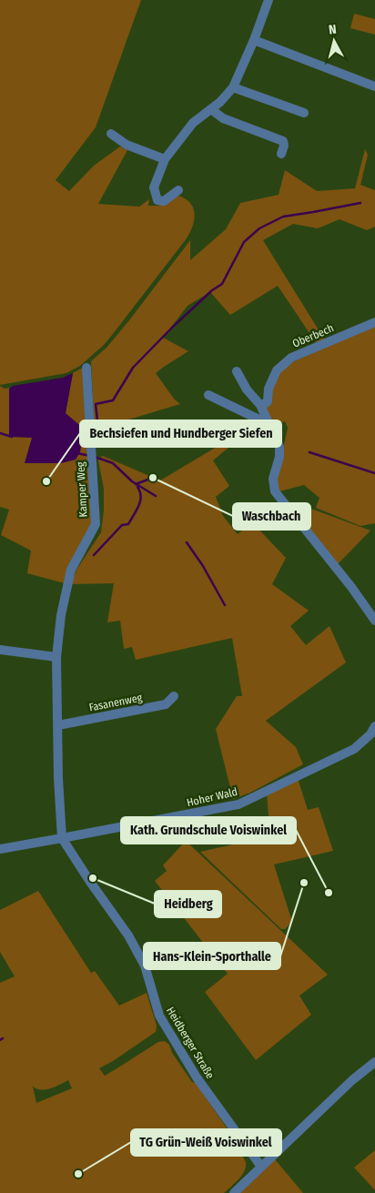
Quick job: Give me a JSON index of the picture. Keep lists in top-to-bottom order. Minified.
{"streets":{"street":["Oberbech","Kamper Weg","Fasanenweg","Hoher Wald","Heidberger Straße"]},"crossings":[["Kamper Weg","Fasanenweg"],["Kamper Weg","Hoher Wald"],["Kamper Weg","Heidberger Straße"],["Hoher Wald","Heidberger Straße"]],"places":["Waschbach","Bechsiefen und Hundberger Siefen","Heidberg","Hans-Klein-Sporthalle","Kath. Grundschule Voiswinkel","TG Grün-Weiß Voiswinkel"],"north":"top"}
